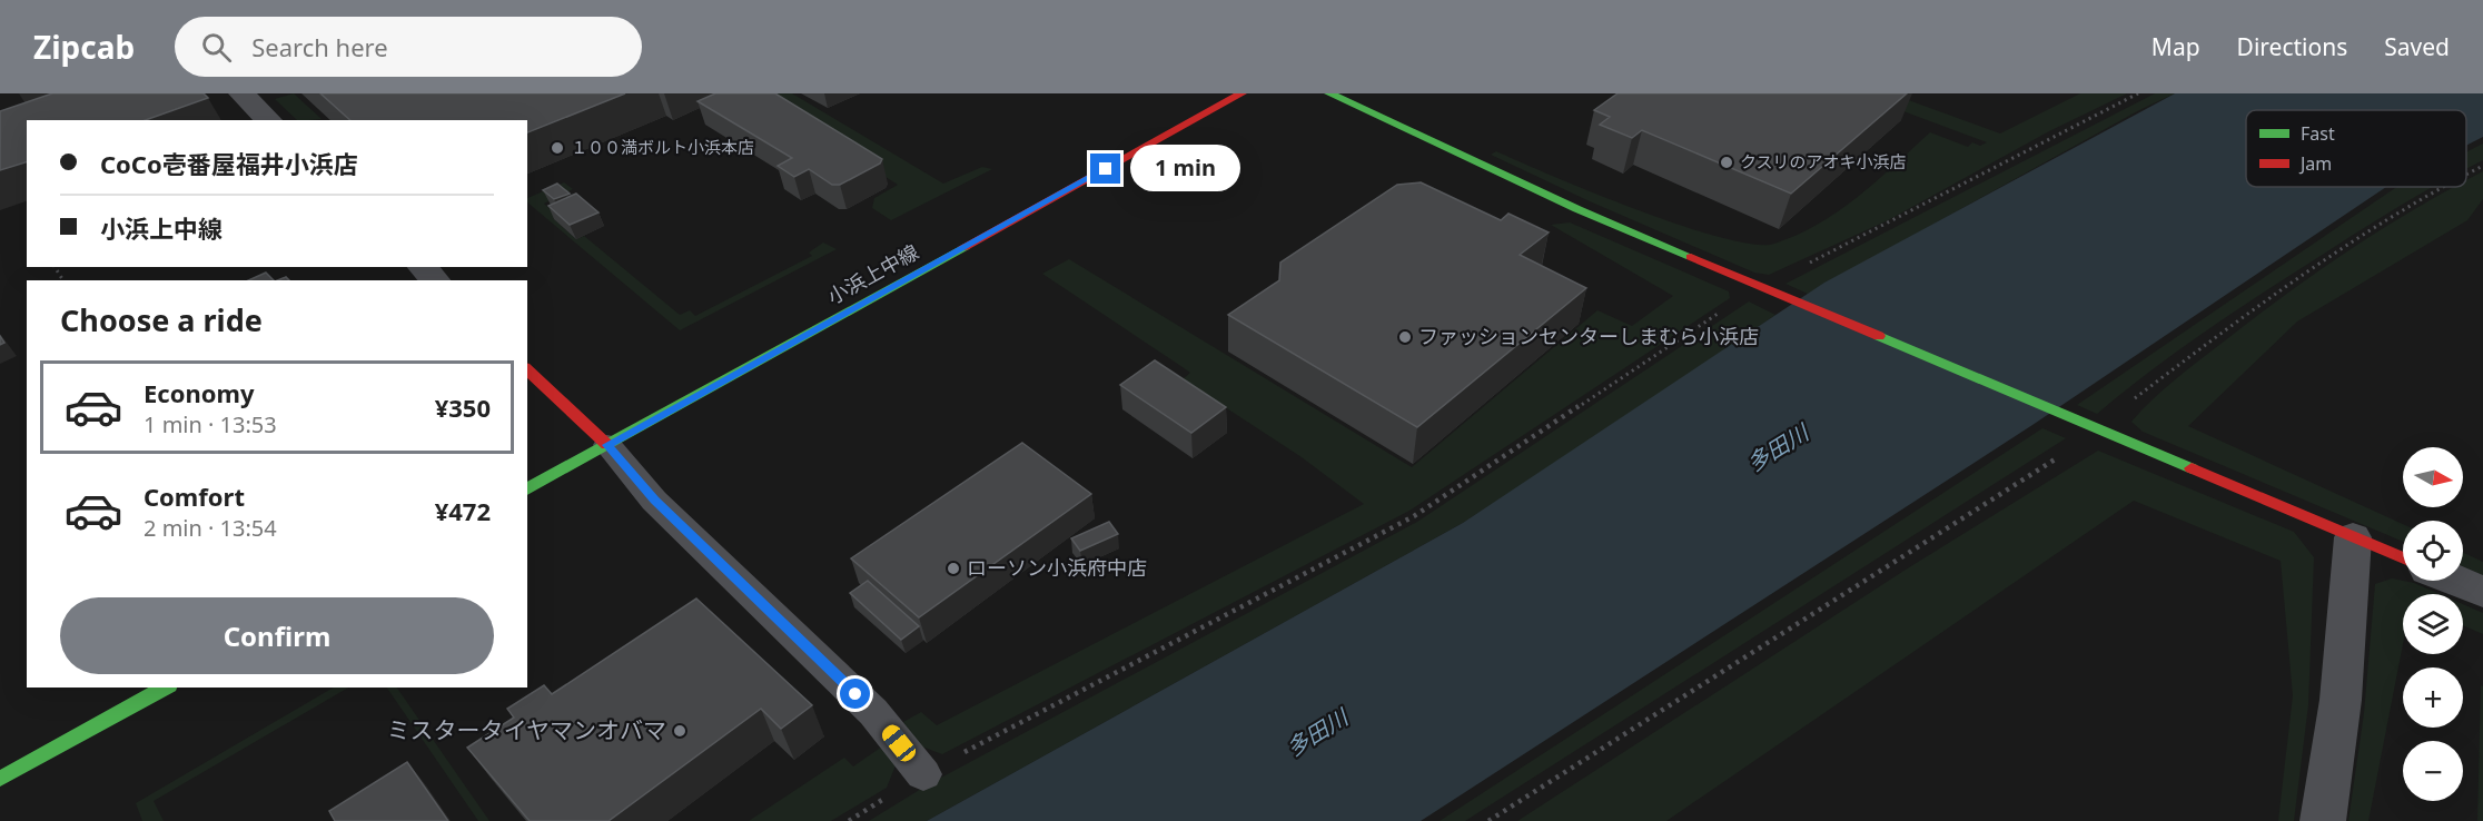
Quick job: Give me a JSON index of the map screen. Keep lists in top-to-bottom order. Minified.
{"streets":{"street":["小浜上中線"]},"water":["多田川"],"places":["１００満ボルト小浜本店","クスリのアオキ小浜店","ファッションセンターしまむら小浜店","ローソン小浜府中店","ミスタータイヤマンオバマ"],"legend":["Fast","Jam"],"north":"right","page":{"header":"Zipcab","search":"Search here","nav":["Map","Directions","Saved"],"banner":["CoCo壱番屋福井小浜店","小浜上中線"],"bubble":"1 min","heading":"Choose a ride","list":[{"name":"Economy","note":"1 min · 13:53","value":"¥350"},{"name":"Comfort","note":"2 min · 13:54","value":"¥472"}],"map_buttons":["+","−"],"buttons":"Confirm"}}
